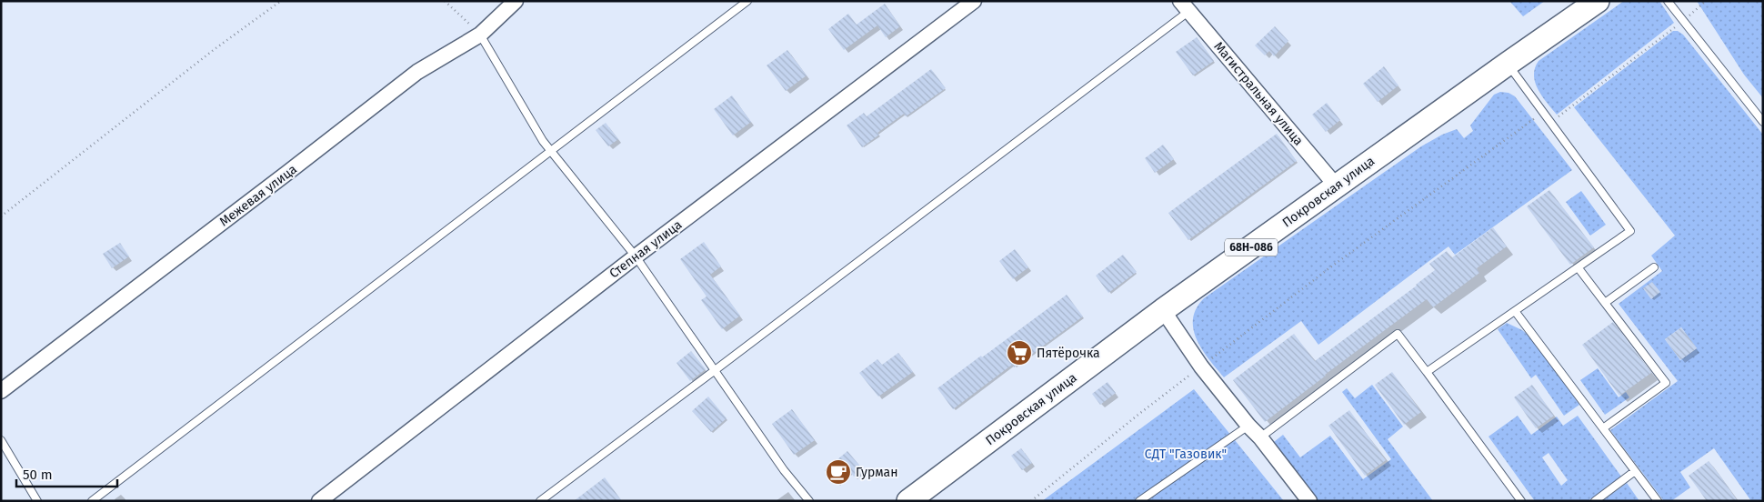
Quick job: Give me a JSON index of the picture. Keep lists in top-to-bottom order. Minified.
{"streets":{"main road":["Покровская улица","68Н-086"],"street":["Магистральная улица","Межевая улица","Степная улица"]},"crossings":[["Магистральная улица","Покровская улица"]],"parks":["СДТ \"Газовик\""],"places":{"supermarket":["Пятёрочка"],"cafe":["Гурман"]},"scale_bar":"50 m"}
